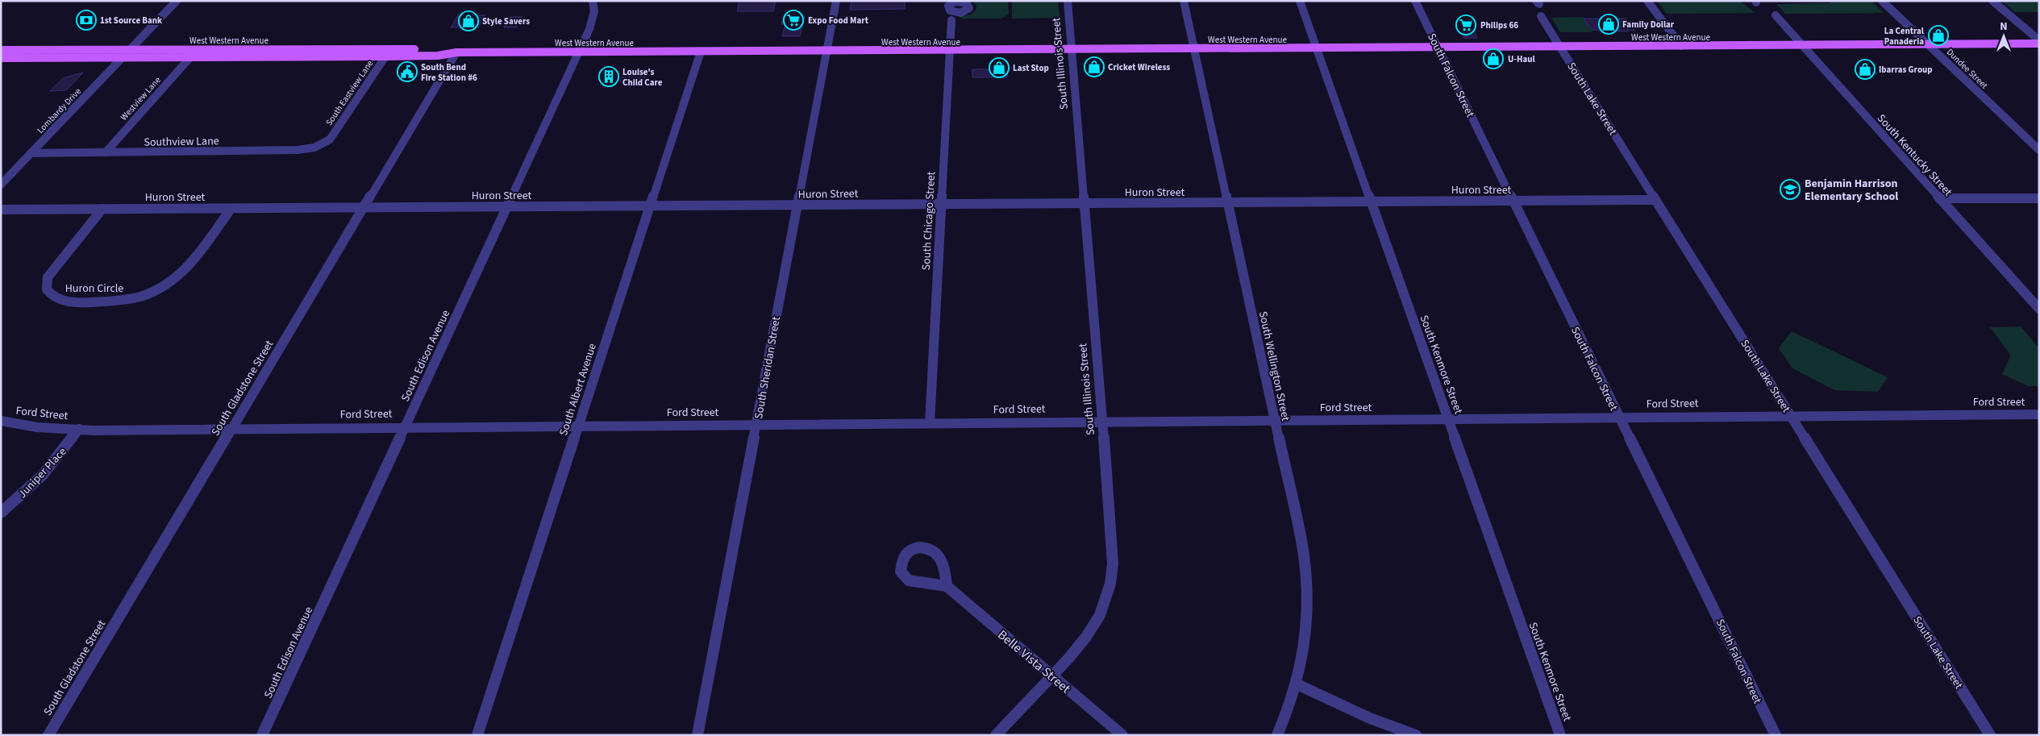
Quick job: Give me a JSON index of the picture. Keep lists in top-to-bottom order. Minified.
{"streets":{"main road":["West Western Avenue"],"street":["South Illinois Street","Dundee Street","South Falcon Street","South Eastview Lane","Westview Lane","South Lake Street","Lombardy Drive","Southview Lane","South Kentucky Street","Huron Street","South Chicago Street","Huron Circle","South Edison Avenue","South Kenmore Street","South Wellington Street","South Sheridan Street","South Gladstone Street","South Albert Avenue","Ford Street","Juniper Place","Belle Vista Street"]},"crossings":[["West Western Avenue","South Illinois Street"],["West Western Avenue","Dundee Street"],["West Western Avenue","South Falcon Street"],["West Western Avenue","South Eastview Lane"],["West Western Avenue","Westview Lane"],["West Western Avenue","South Lake Street"],["West Western Avenue","Lombardy Drive"],["West Western Avenue","South Kentucky Street"],["West Western Avenue","South Chicago Street"],["West Western Avenue","South Edison Avenue"],["West Western Avenue","South Kenmore Street"],["West Western Avenue","South Wellington Street"],["West Western Avenue","South Sheridan Street"],["West Western Avenue","South Gladstone Street"],["West Western Avenue","South Albert Avenue"],["South Illinois Street","Huron Street"],["South Illinois Street","Ford Street"],["South Illinois Street","Belle Vista Street"],["South Falcon Street","Huron Street"],["South Falcon Street","Ford Street"],["South Eastview Lane","Southview Lane"],["Westview Lane","Southview Lane"],["South Lake Street","Huron Street"],["South Lake Street","Ford Street"],["Lombardy Drive","Southview Lane"],["Huron Street","South Chicago Street"],["Huron Street","Huron Circle"],["Huron Street","South Edison Avenue"],["Huron Street","South Kenmore Street"],["Huron Street","South Wellington Street"],["Huron Street","South Sheridan Street"],["Huron Street","South Gladstone Street"],["Huron Street","South Albert Avenue"],["South Chicago Street","Ford Street"],["South Edison Avenue","Ford Street"],["South Kenmore Street","Ford Street"],["South Wellington Street","Ford Street"],["South Sheridan Street","Ford Street"],["South Gladstone Street","Ford Street"],["South Albert Avenue","Ford Street"],["Ford Street","Juniper Place"]],"places":{"bank":["1st Source Bank"],"supermarket":["Expo Food Mart","Philips 66"],"shop":["Style Savers","Family Dollar","La Central Panaderia","U-Haul","Cricket Wireless","Last Stop","Ibarras Group"],"public building":["South Bend Fire Station #6"],"building":["Louise's Child Care"],"school or university":["Benjamin Harrison Elementary School"]},"north":"top"}
